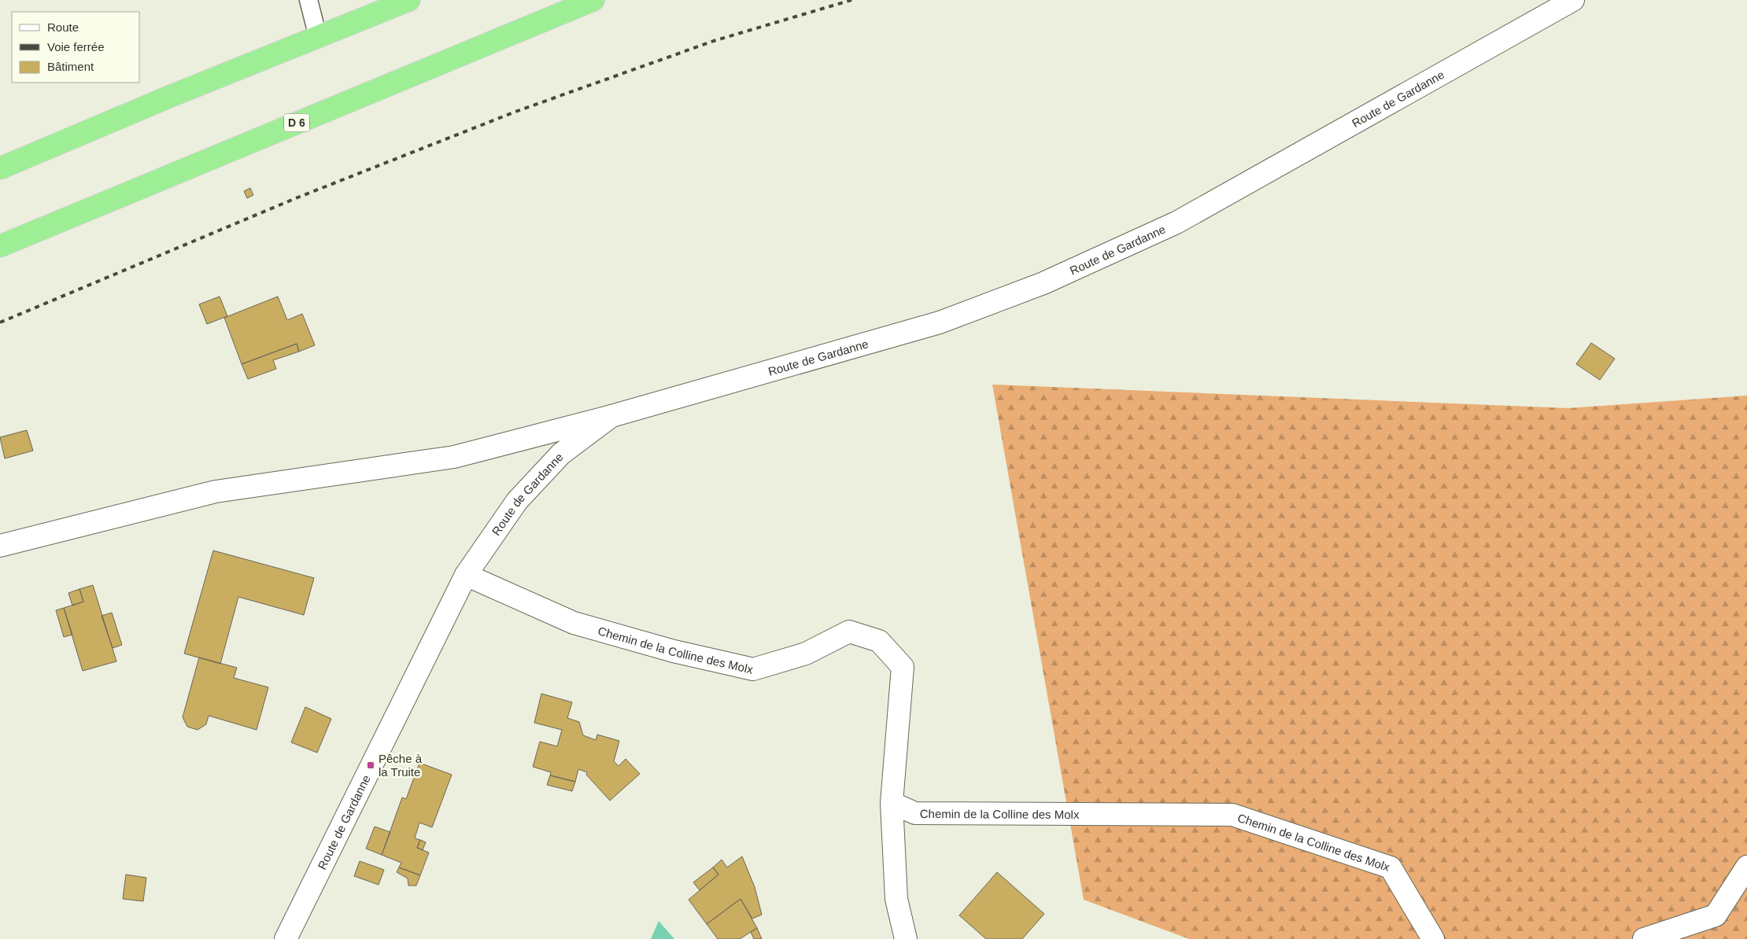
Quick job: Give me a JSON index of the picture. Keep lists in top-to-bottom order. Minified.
{"streets":{"highway":["D 6"],"street":["Route de Gardanne","Chemin de la Colline des Molx"]},"crossings":[["Route de Gardanne","Chemin de la Colline des Molx"]],"places":{"transit":["Pêche à la Truite"]},"legend":["Route","Voie ferrée","Bâtiment"]}
